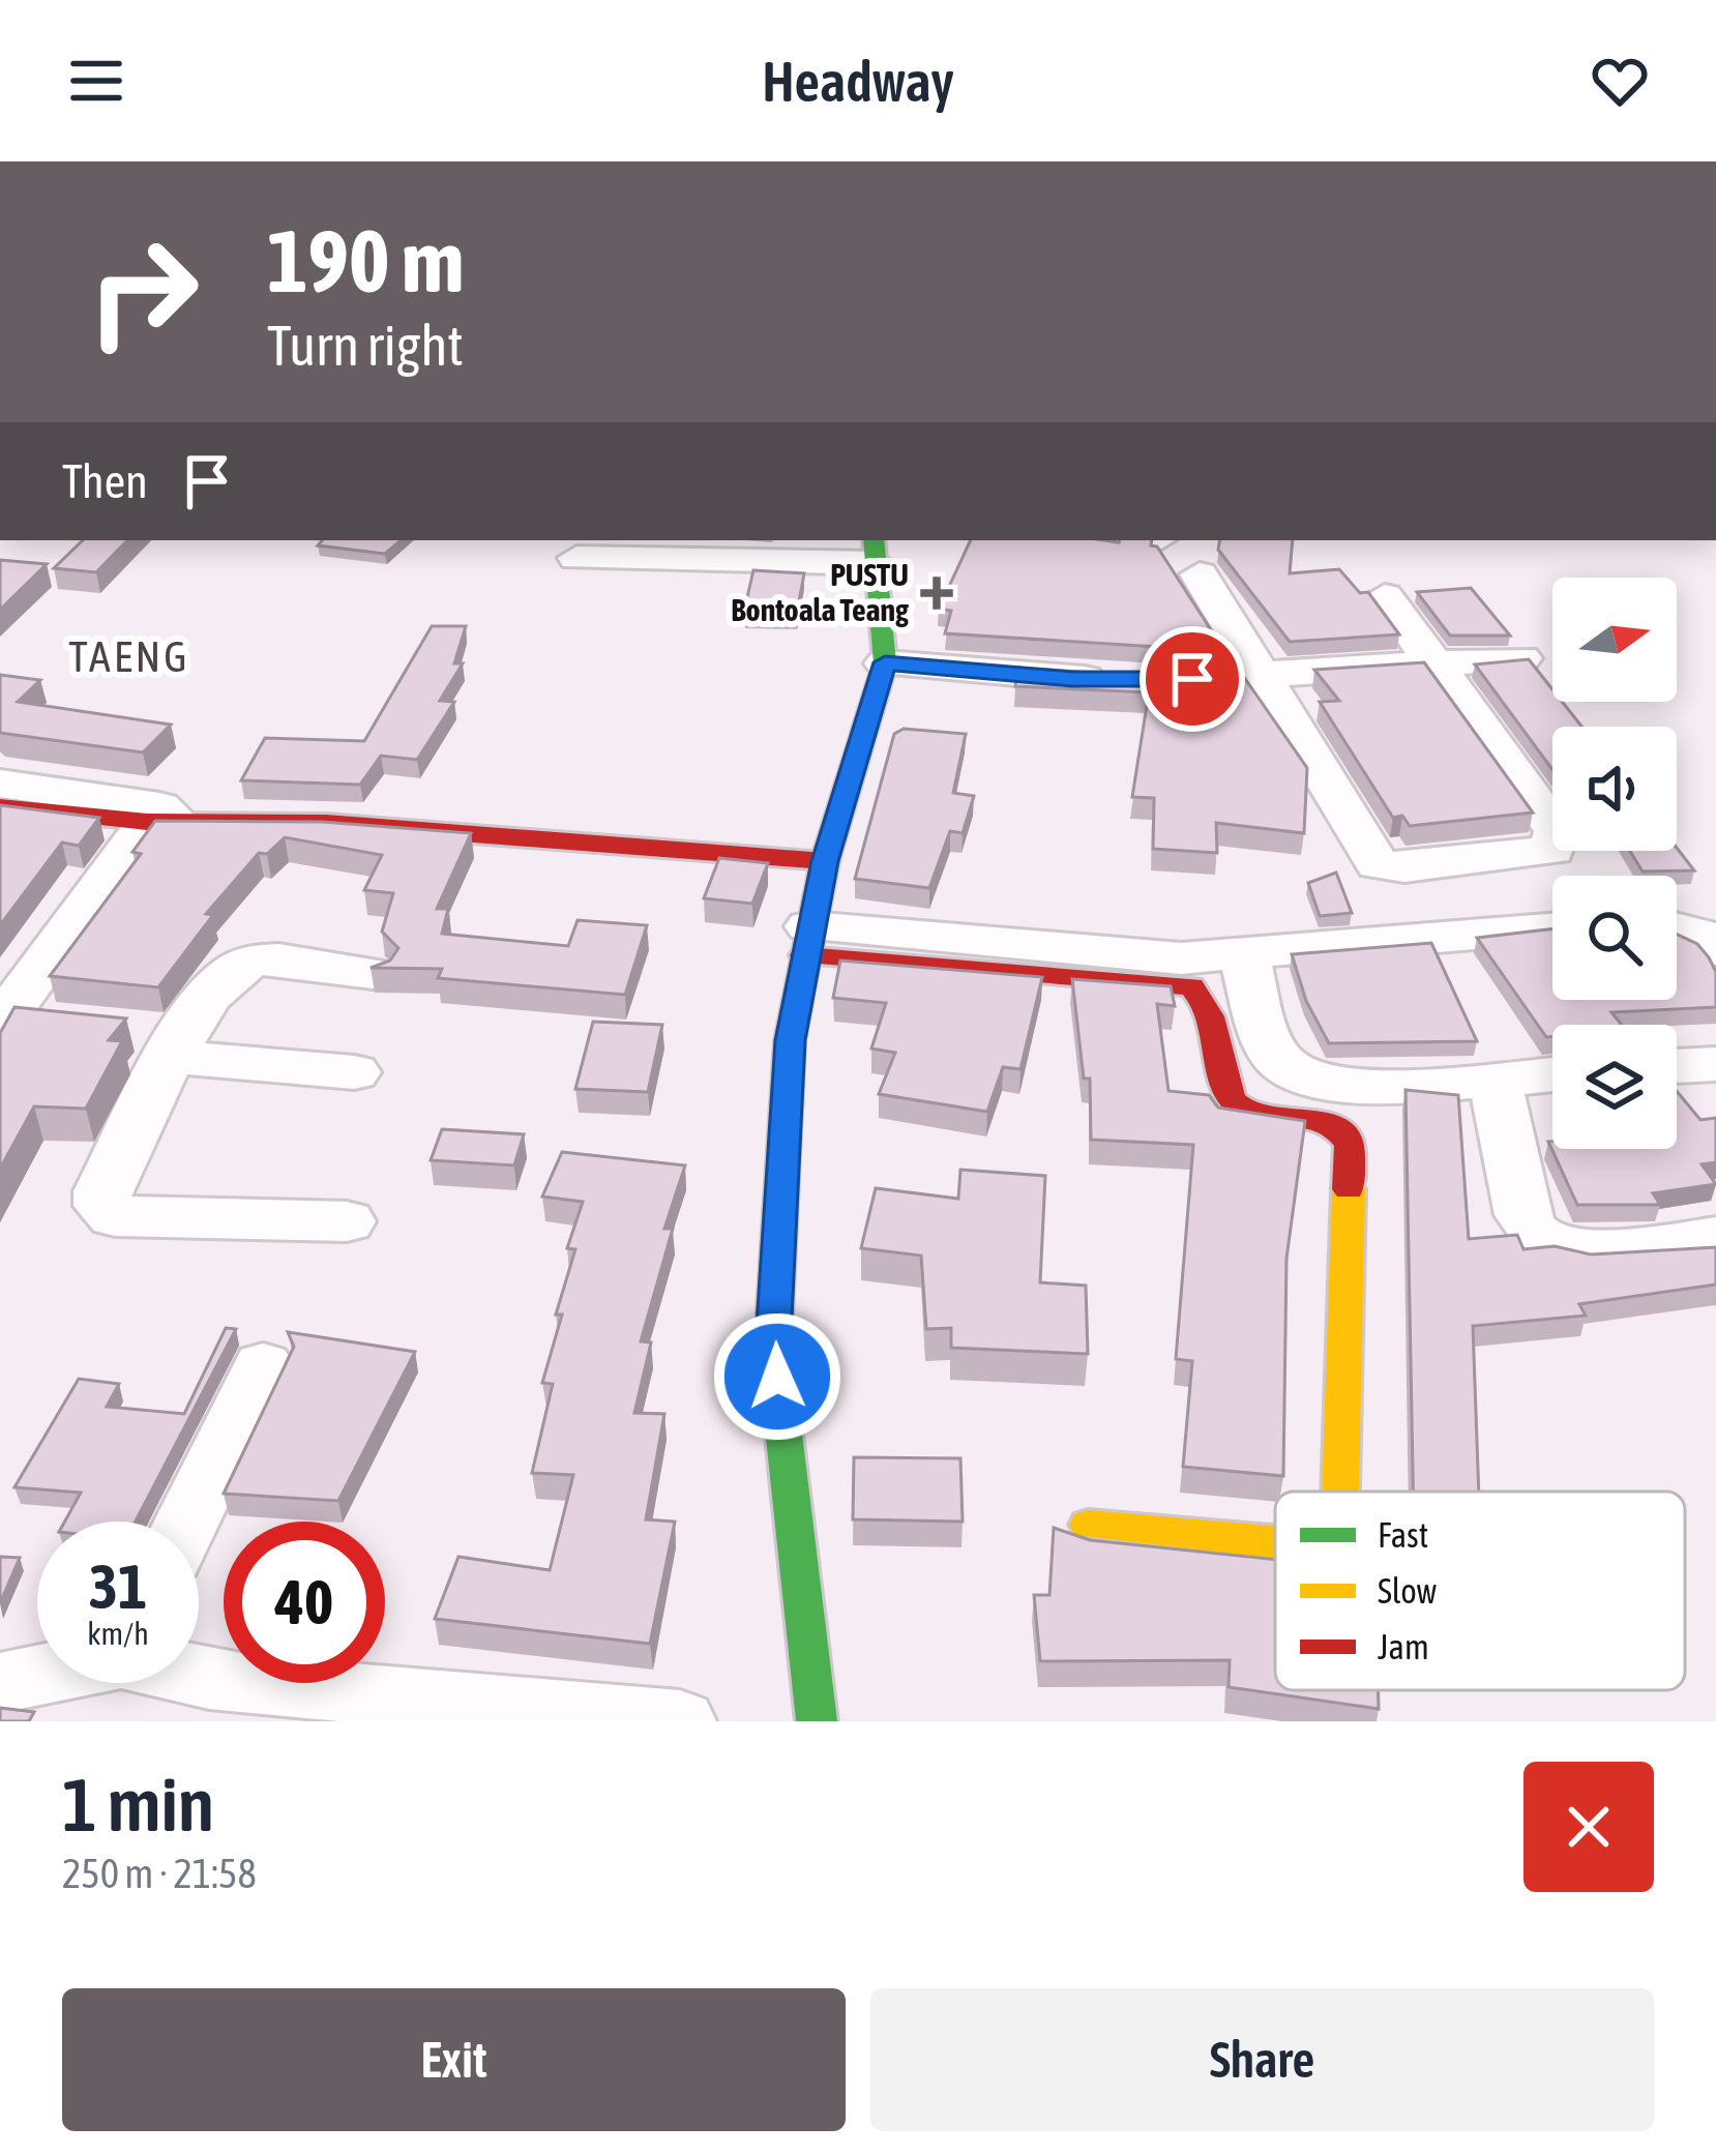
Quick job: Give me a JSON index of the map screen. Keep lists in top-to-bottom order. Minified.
{"districts":["TAENG"],"places":{"health":["PUSTU Bontoala Teang"]},"legend":["Fast","Slow","Jam"],"north":"right","page":{"header":"Headway","turn":["190 m","Turn right"],"then":"Then","speed":"31 km/h","limit":"40","heading":["1 min","250 m · 21:58"],"buttons":["Exit","Share"]}}
